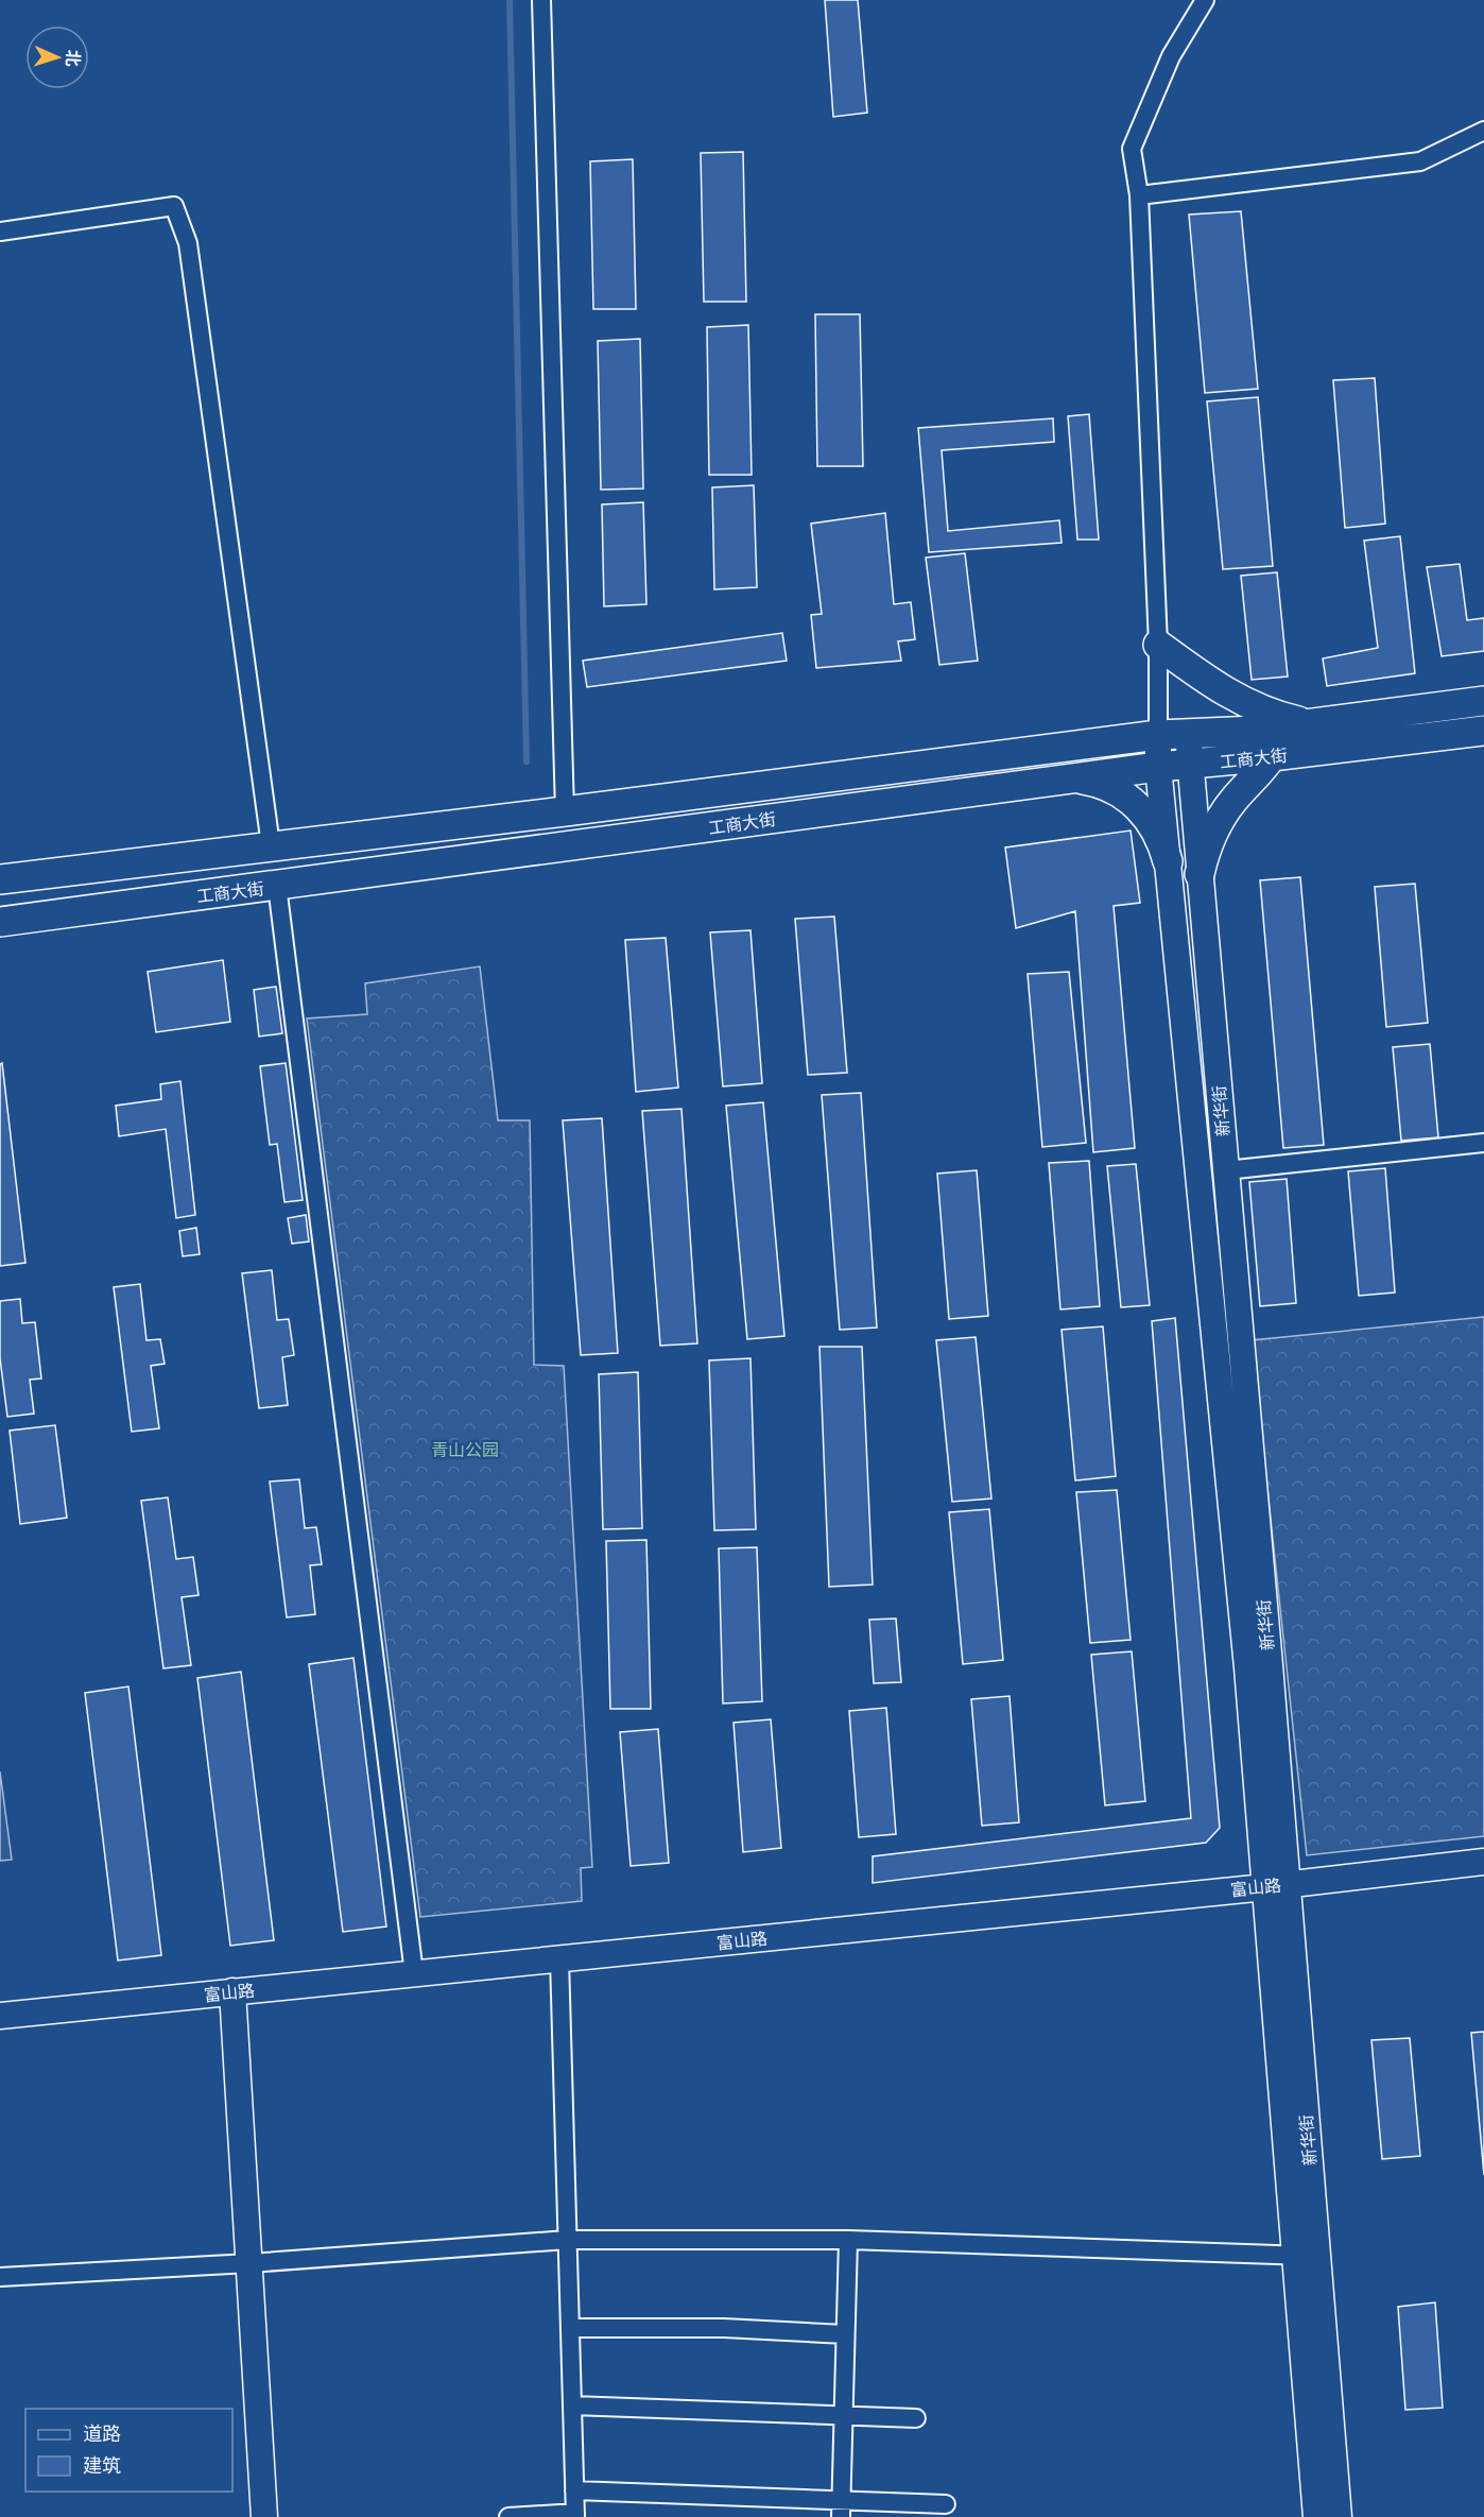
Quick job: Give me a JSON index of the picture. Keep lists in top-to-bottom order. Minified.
{"streets":{"main road":["工商大街"],"street":["新华街","富山路"]},"crossings":[["工商大街","新华街"],["新华街","富山路"]],"parks":["青山公园"],"legend":["道路","建筑"],"north":"right"}
